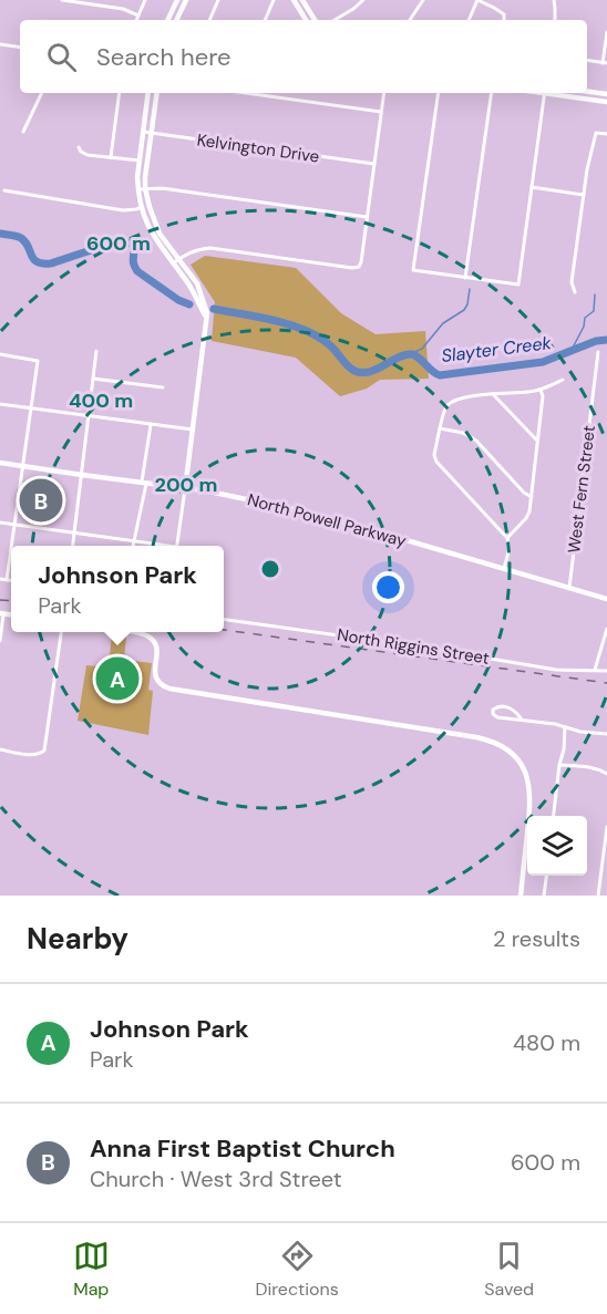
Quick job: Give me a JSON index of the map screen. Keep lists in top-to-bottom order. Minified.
{"streets":{"main road":["North Powell Parkway"],"street":["Kelvington Drive","West Fern Street","North Riggins Street"]},"crossings":[["West Fern Street","North Powell Parkway"]],"water":["Slayter Creek"],"page":{"search":"Search here","pins":["B","A"],"popup":["Johnson Park","Park"],"heading":["Nearby","2 results"],"list":[{"mark":"A","name":"Johnson Park","note":"Park","value":"480 m"},{"mark":"B","name":"Anna First Baptist Church","note":"Church · West 3rd Street","value":"600 m"}],"nav":["Map","Directions","Saved"]},"rings":["600 m","400 m","200 m"]}
